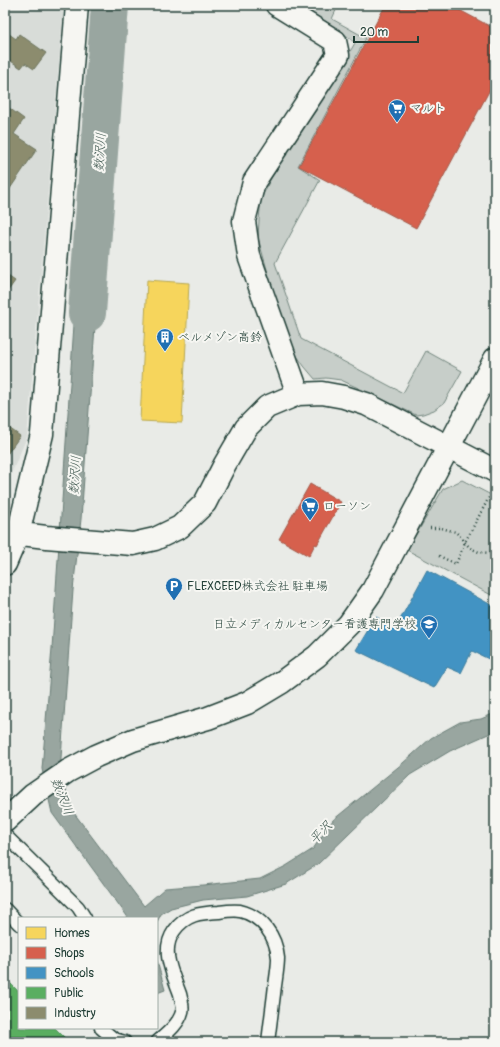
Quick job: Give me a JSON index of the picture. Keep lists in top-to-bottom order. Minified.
{"water":["数沢川","平沢"],"places":{"supermarket":["マルト","ローソン"],"building":["ベルメゾン高鈴"],"parking":["FLEXCEED株式会社 駐車場"],"school or university":["日立メディカルセンター看護専門学校"]},"legend":["Homes","Shops","Schools","Public","Industry"],"scale_bar":"20 m"}
